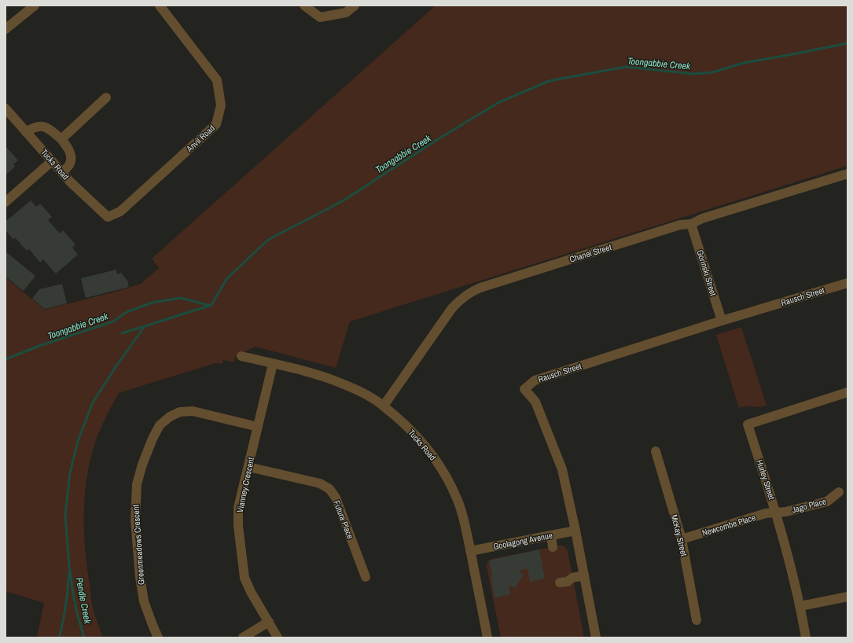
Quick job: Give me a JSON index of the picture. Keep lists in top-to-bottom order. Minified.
{"streets":{"street":["Anvil Road","Tucks Road","Chanel Street","Gorinski Street","Rausch Street","Hurley Street","Vianney Crescent","Jago Place","Futura Place","Newcombe Place","McKay Street","Goolagong Avenue","Greenmeadows Crescent"]},"crossings":[["Anvil Road","Tucks Road"],["Tucks Road","Chanel Street"],["Tucks Road","Vianney Crescent"],["Tucks Road","Goolagong Avenue"],["Chanel Street","Gorinski Street"],["Gorinski Street","Rausch Street"],["Rausch Street","Goolagong Avenue"],["Hurley Street","Jago Place"],["Hurley Street","Newcombe Place"],["Vianney Crescent","Futura Place"],["Vianney Crescent","Greenmeadows Crescent"],["Jago Place","Newcombe Place"],["Newcombe Place","McKay Street"]],"water":["Toongabbie Creek","Pendle Creek"]}
